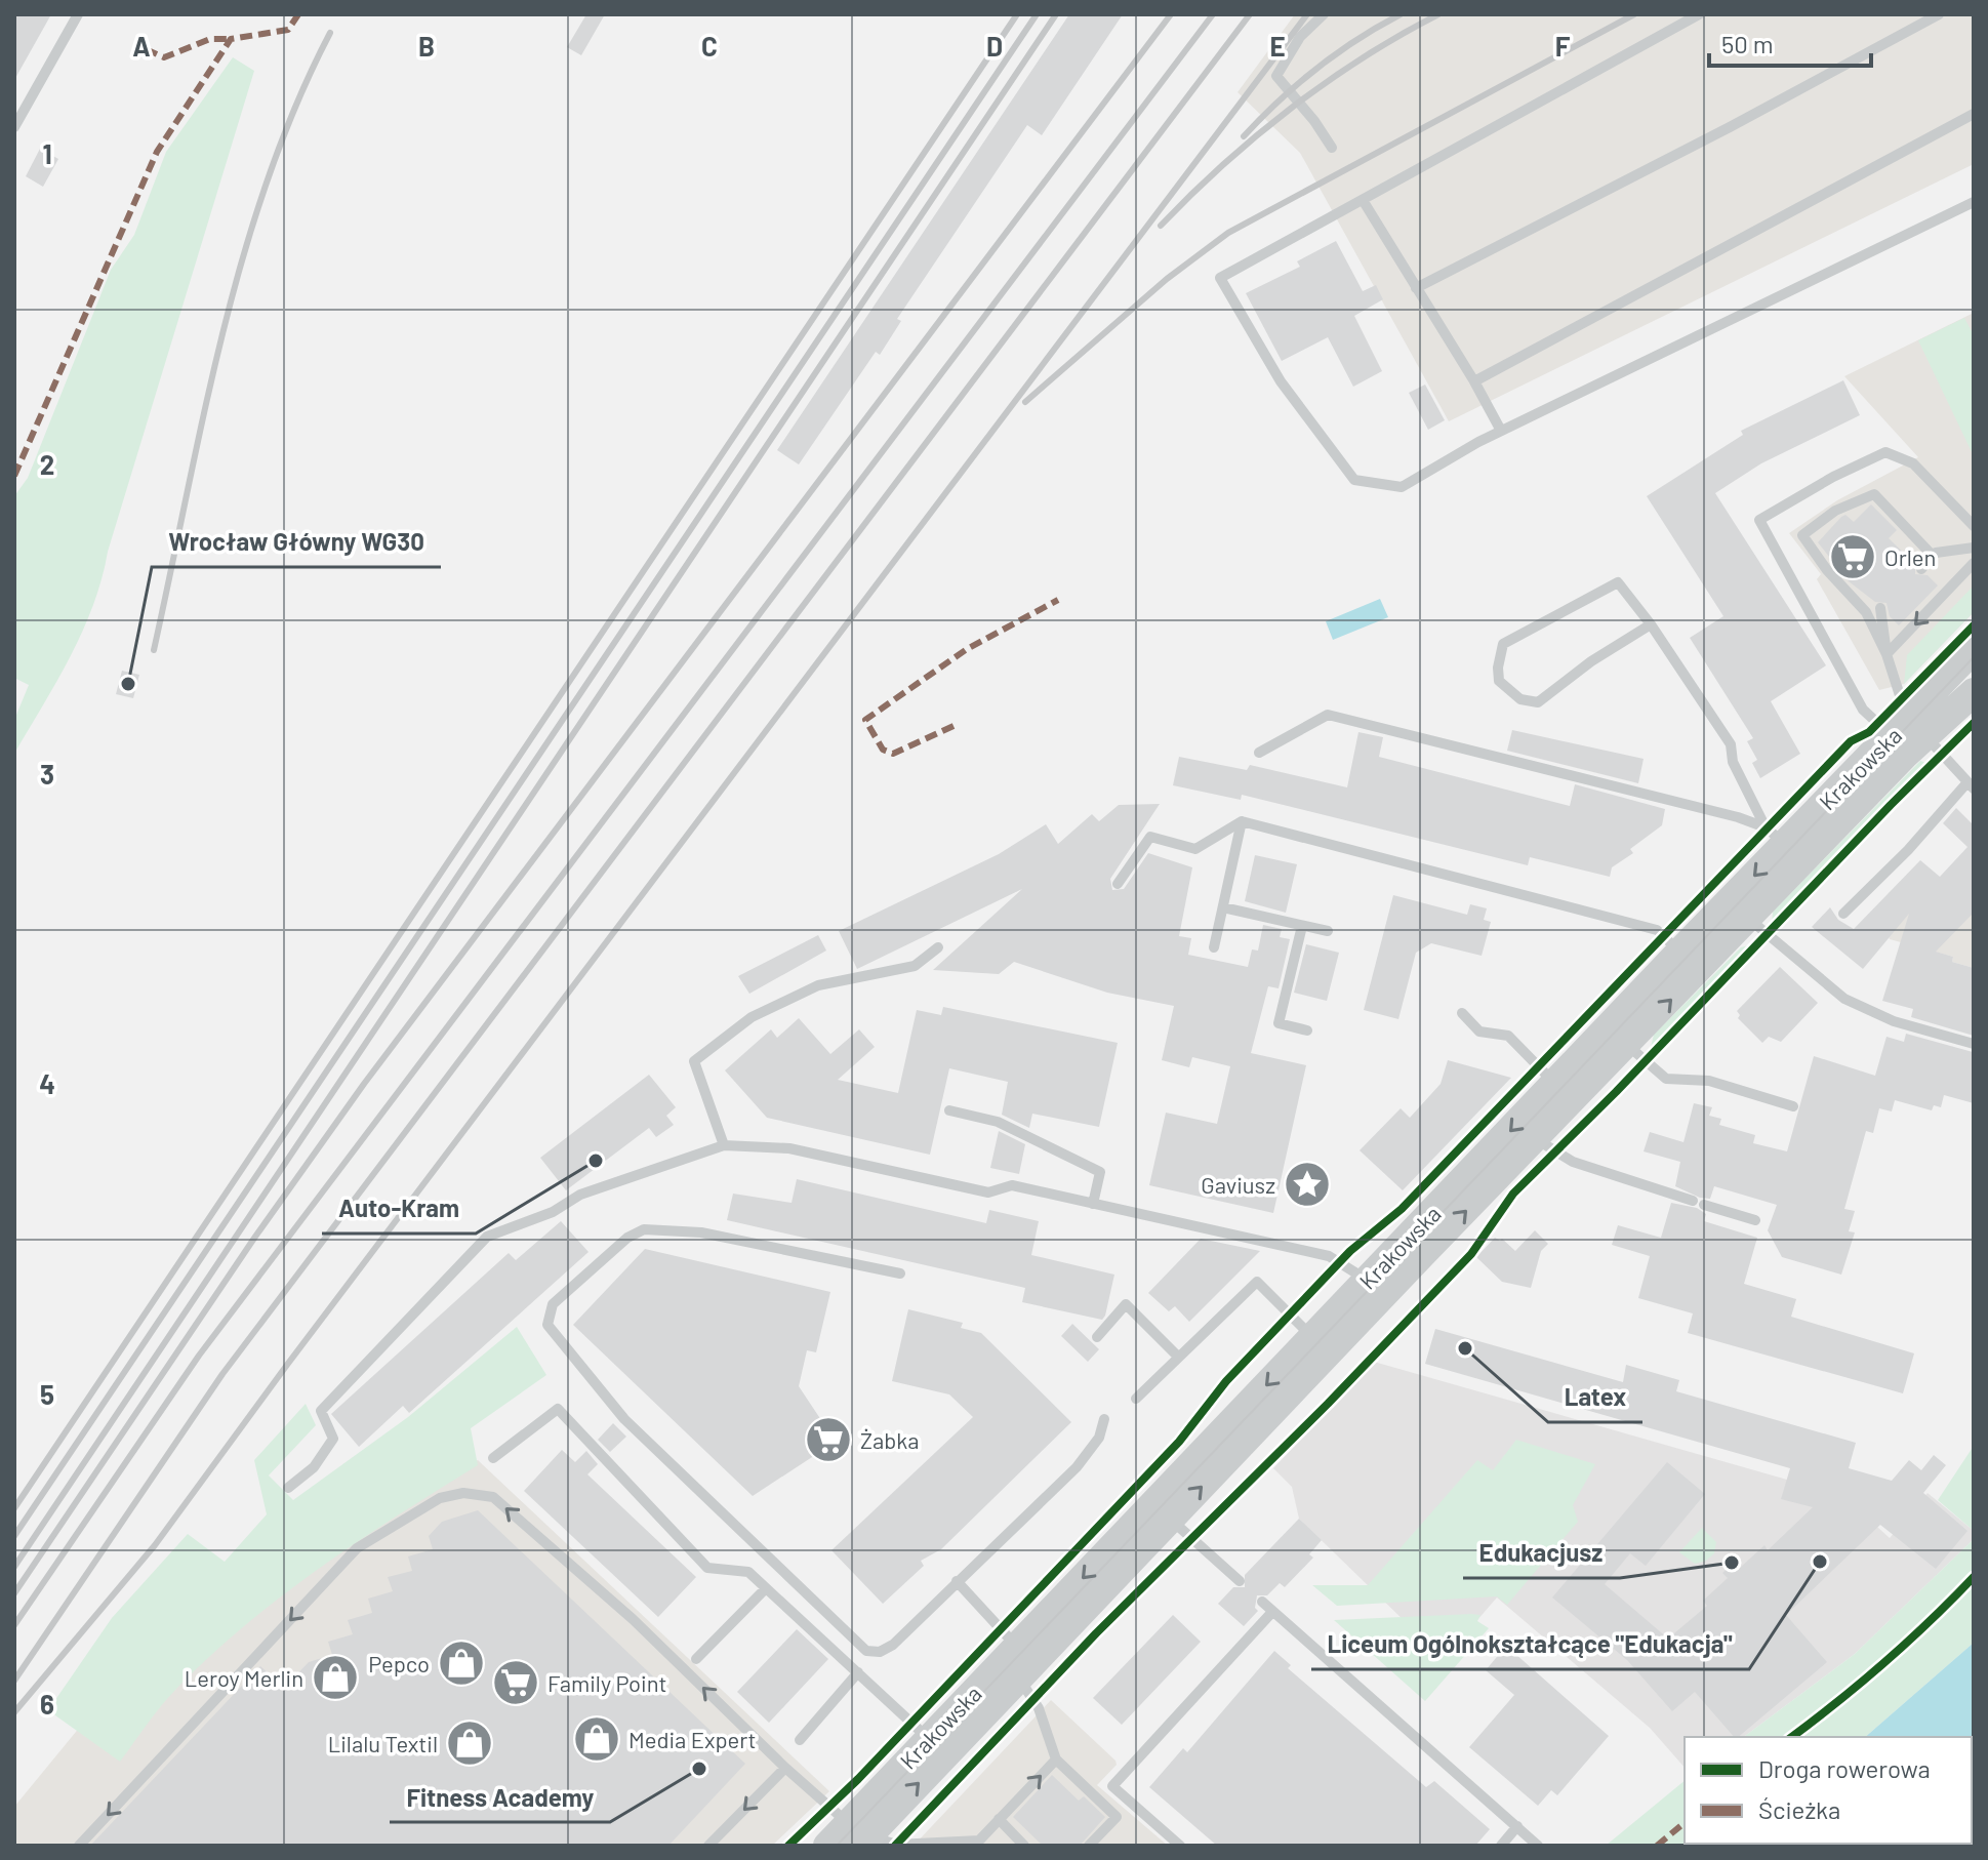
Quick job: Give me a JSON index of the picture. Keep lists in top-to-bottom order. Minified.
{"streets":{"main road":["Krakowska"]},"places":{"supermarket":["Orlen","Żabka","Family Point"],"other":["Wrocław Główny WG30","Auto-Kram","Latex","Liceum Ogólnokształcące \"Edukacja\"","Edukacjusz","Fitness Academy"],"place":["Gaviusz"],"shop":["Pepco","Leroy Merlin","Media Expert","Lilalu Textil"]},"legend":["Droga rowerowa","Ścieżka"],"scale_bar":"50 m","grid":{"columns":["A","B","C","D","E","F"],"rows":["1","2","3","4","5","6"]}}
